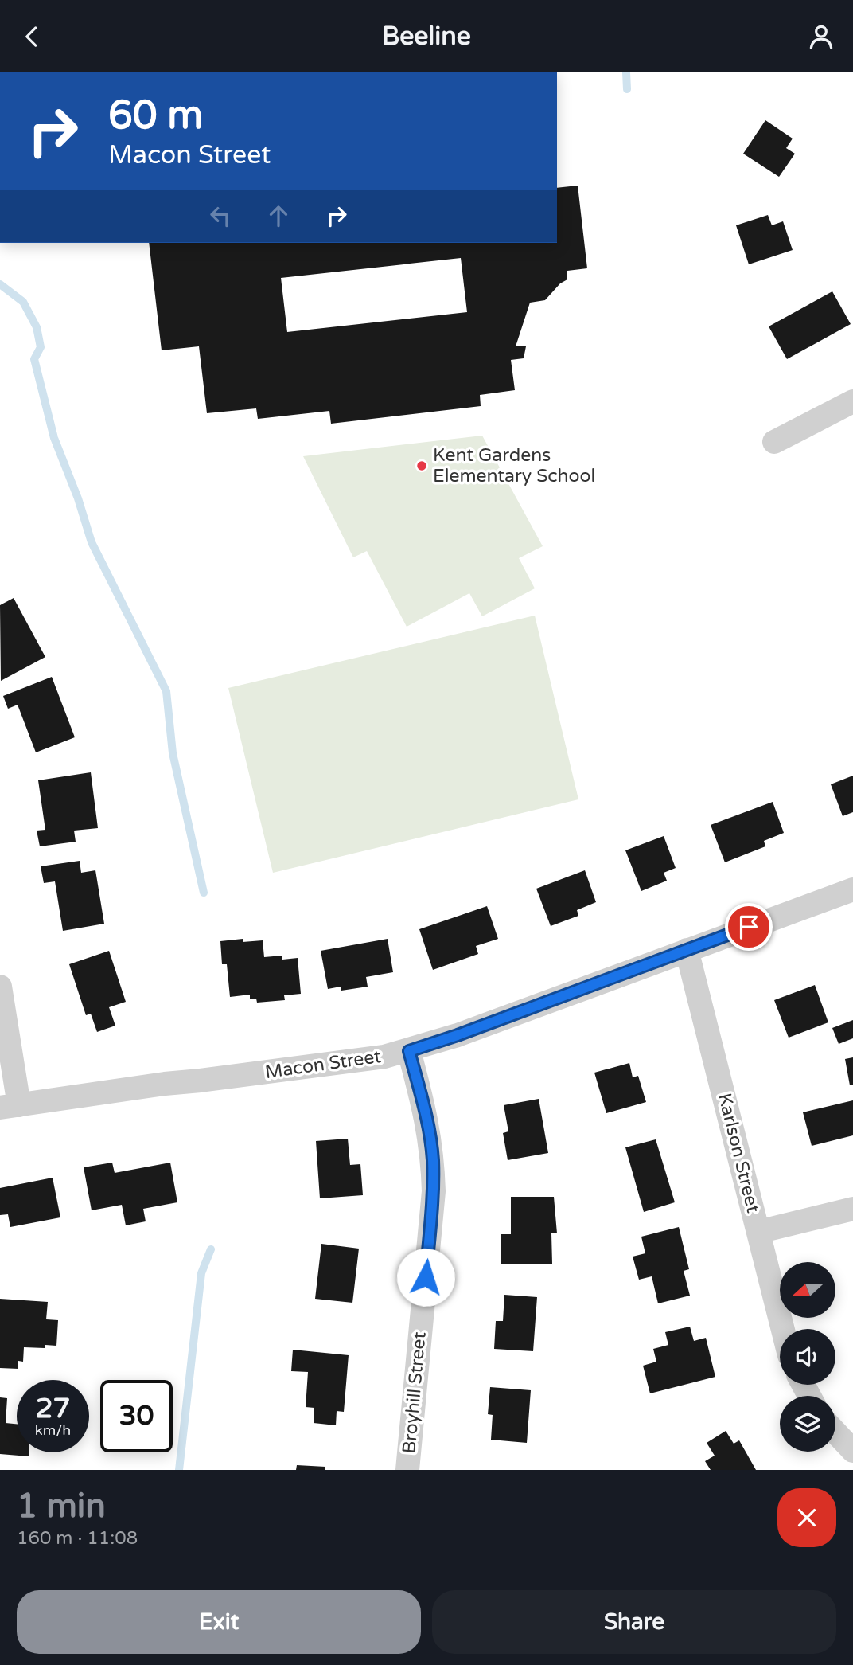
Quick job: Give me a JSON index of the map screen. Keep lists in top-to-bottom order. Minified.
{"streets":{"street":["Macon Street","Karlson Street","Broyhill Street"]},"crossings":[["Macon Street","Karlson Street"],["Macon Street","Broyhill Street"]],"places":["Kent Gardens Elementary School"],"north":"left","page":{"header":"Beeline","turn":["60 m","Macon Street"],"speed":"27 km/h","limit":"30","heading":["1 min","160 m · 11:08"],"buttons":["Exit","Share"]}}
